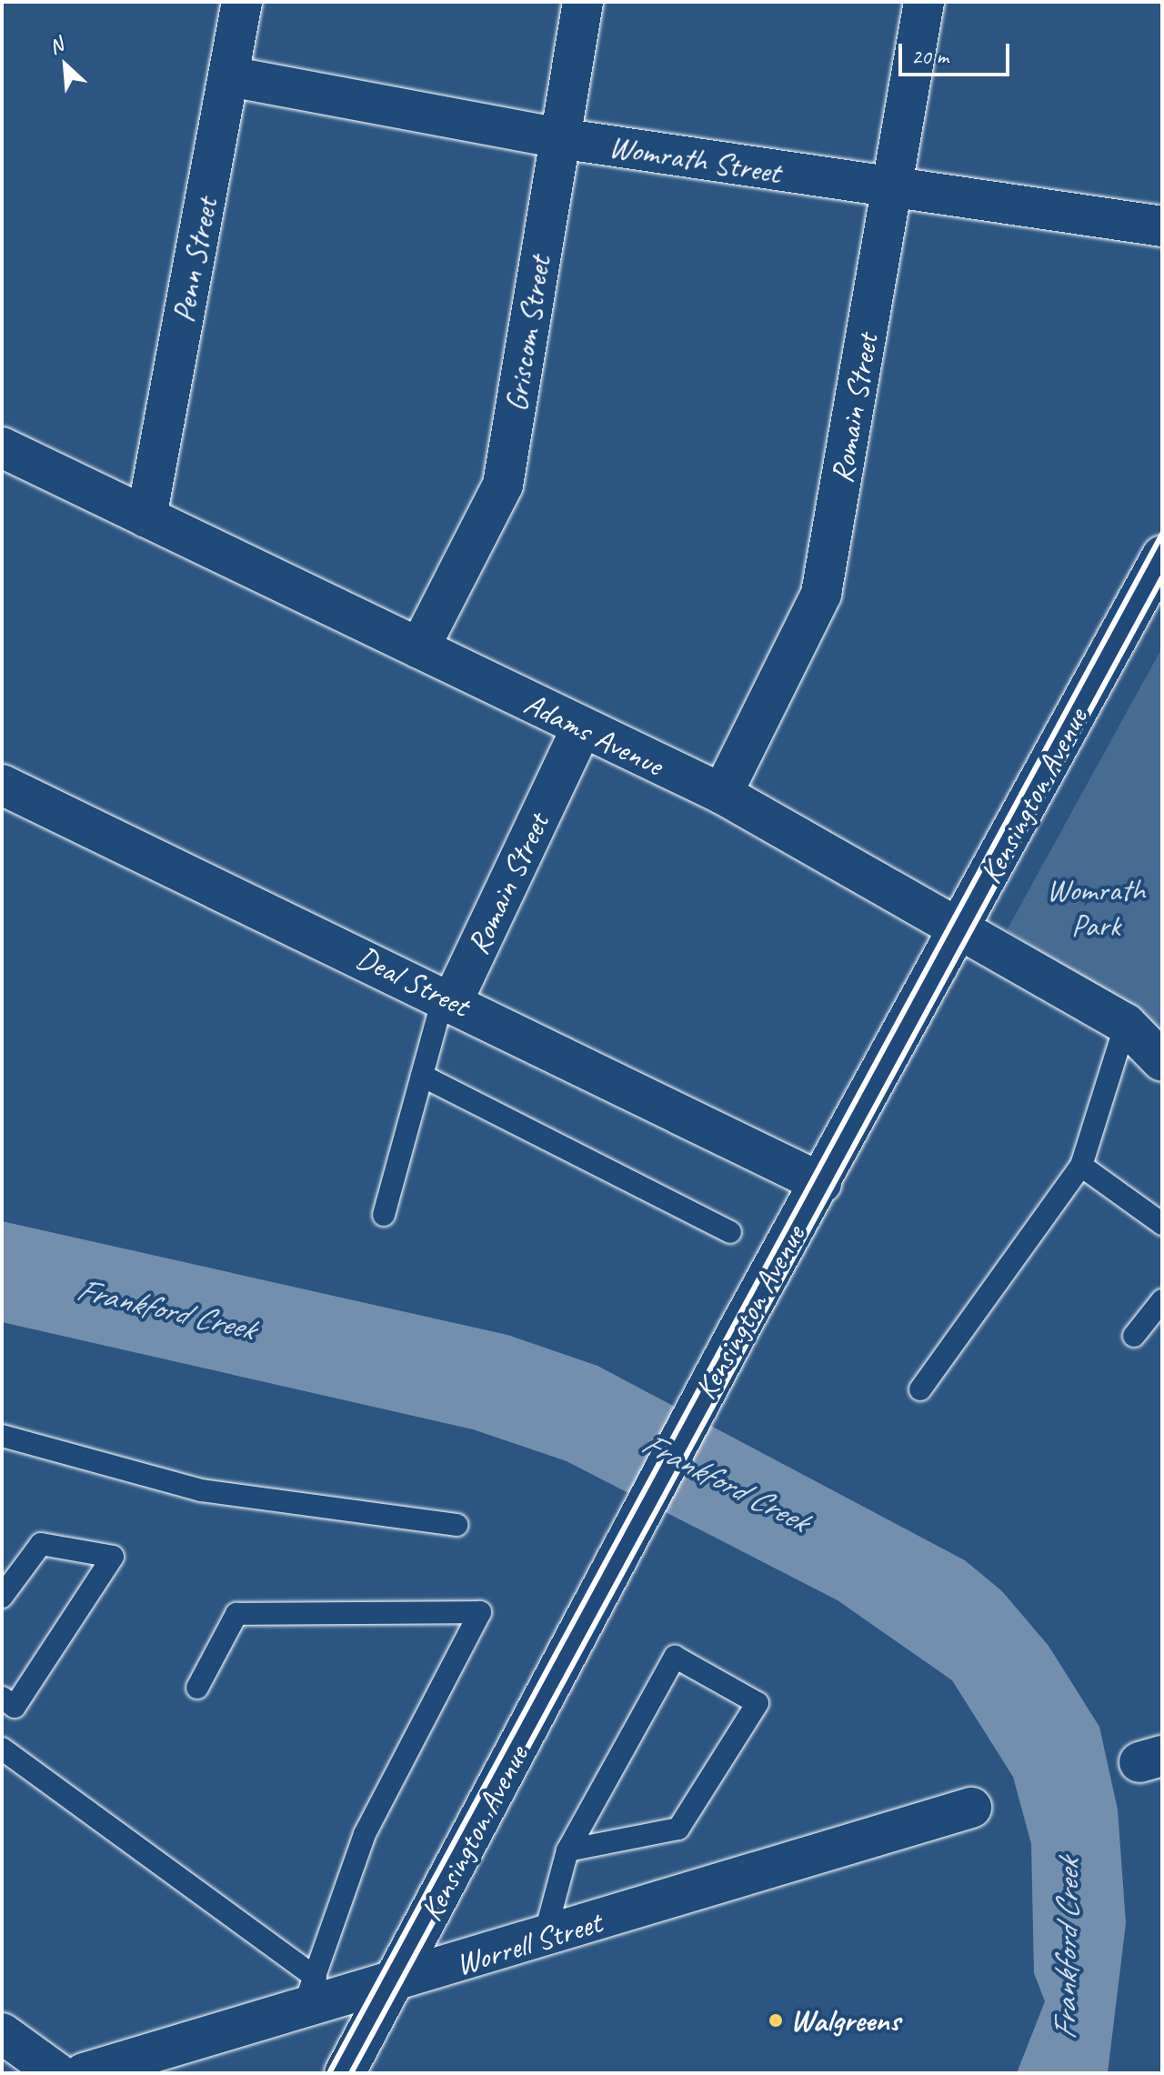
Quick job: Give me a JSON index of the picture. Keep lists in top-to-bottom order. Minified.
{"streets":{"street":["Womrath Street","Penn Street","Griscom Street","Romain Street","Adams Avenue","Kensington Avenue","Deal Street","Worrell Street"]},"crossings":[["Womrath Street","Penn Street"],["Womrath Street","Griscom Street"],["Womrath Street","Romain Street"],["Penn Street","Adams Avenue"],["Griscom Street","Adams Avenue"],["Romain Street","Adams Avenue"],["Romain Street","Deal Street"],["Adams Avenue","Kensington Avenue"],["Kensington Avenue","Deal Street"],["Kensington Avenue","Worrell Street"]],"water":["Frankford Creek"],"parks":["Womrath Park"],"places":["Walgreens"],"scale_bar":"20 m","north":"top left"}
